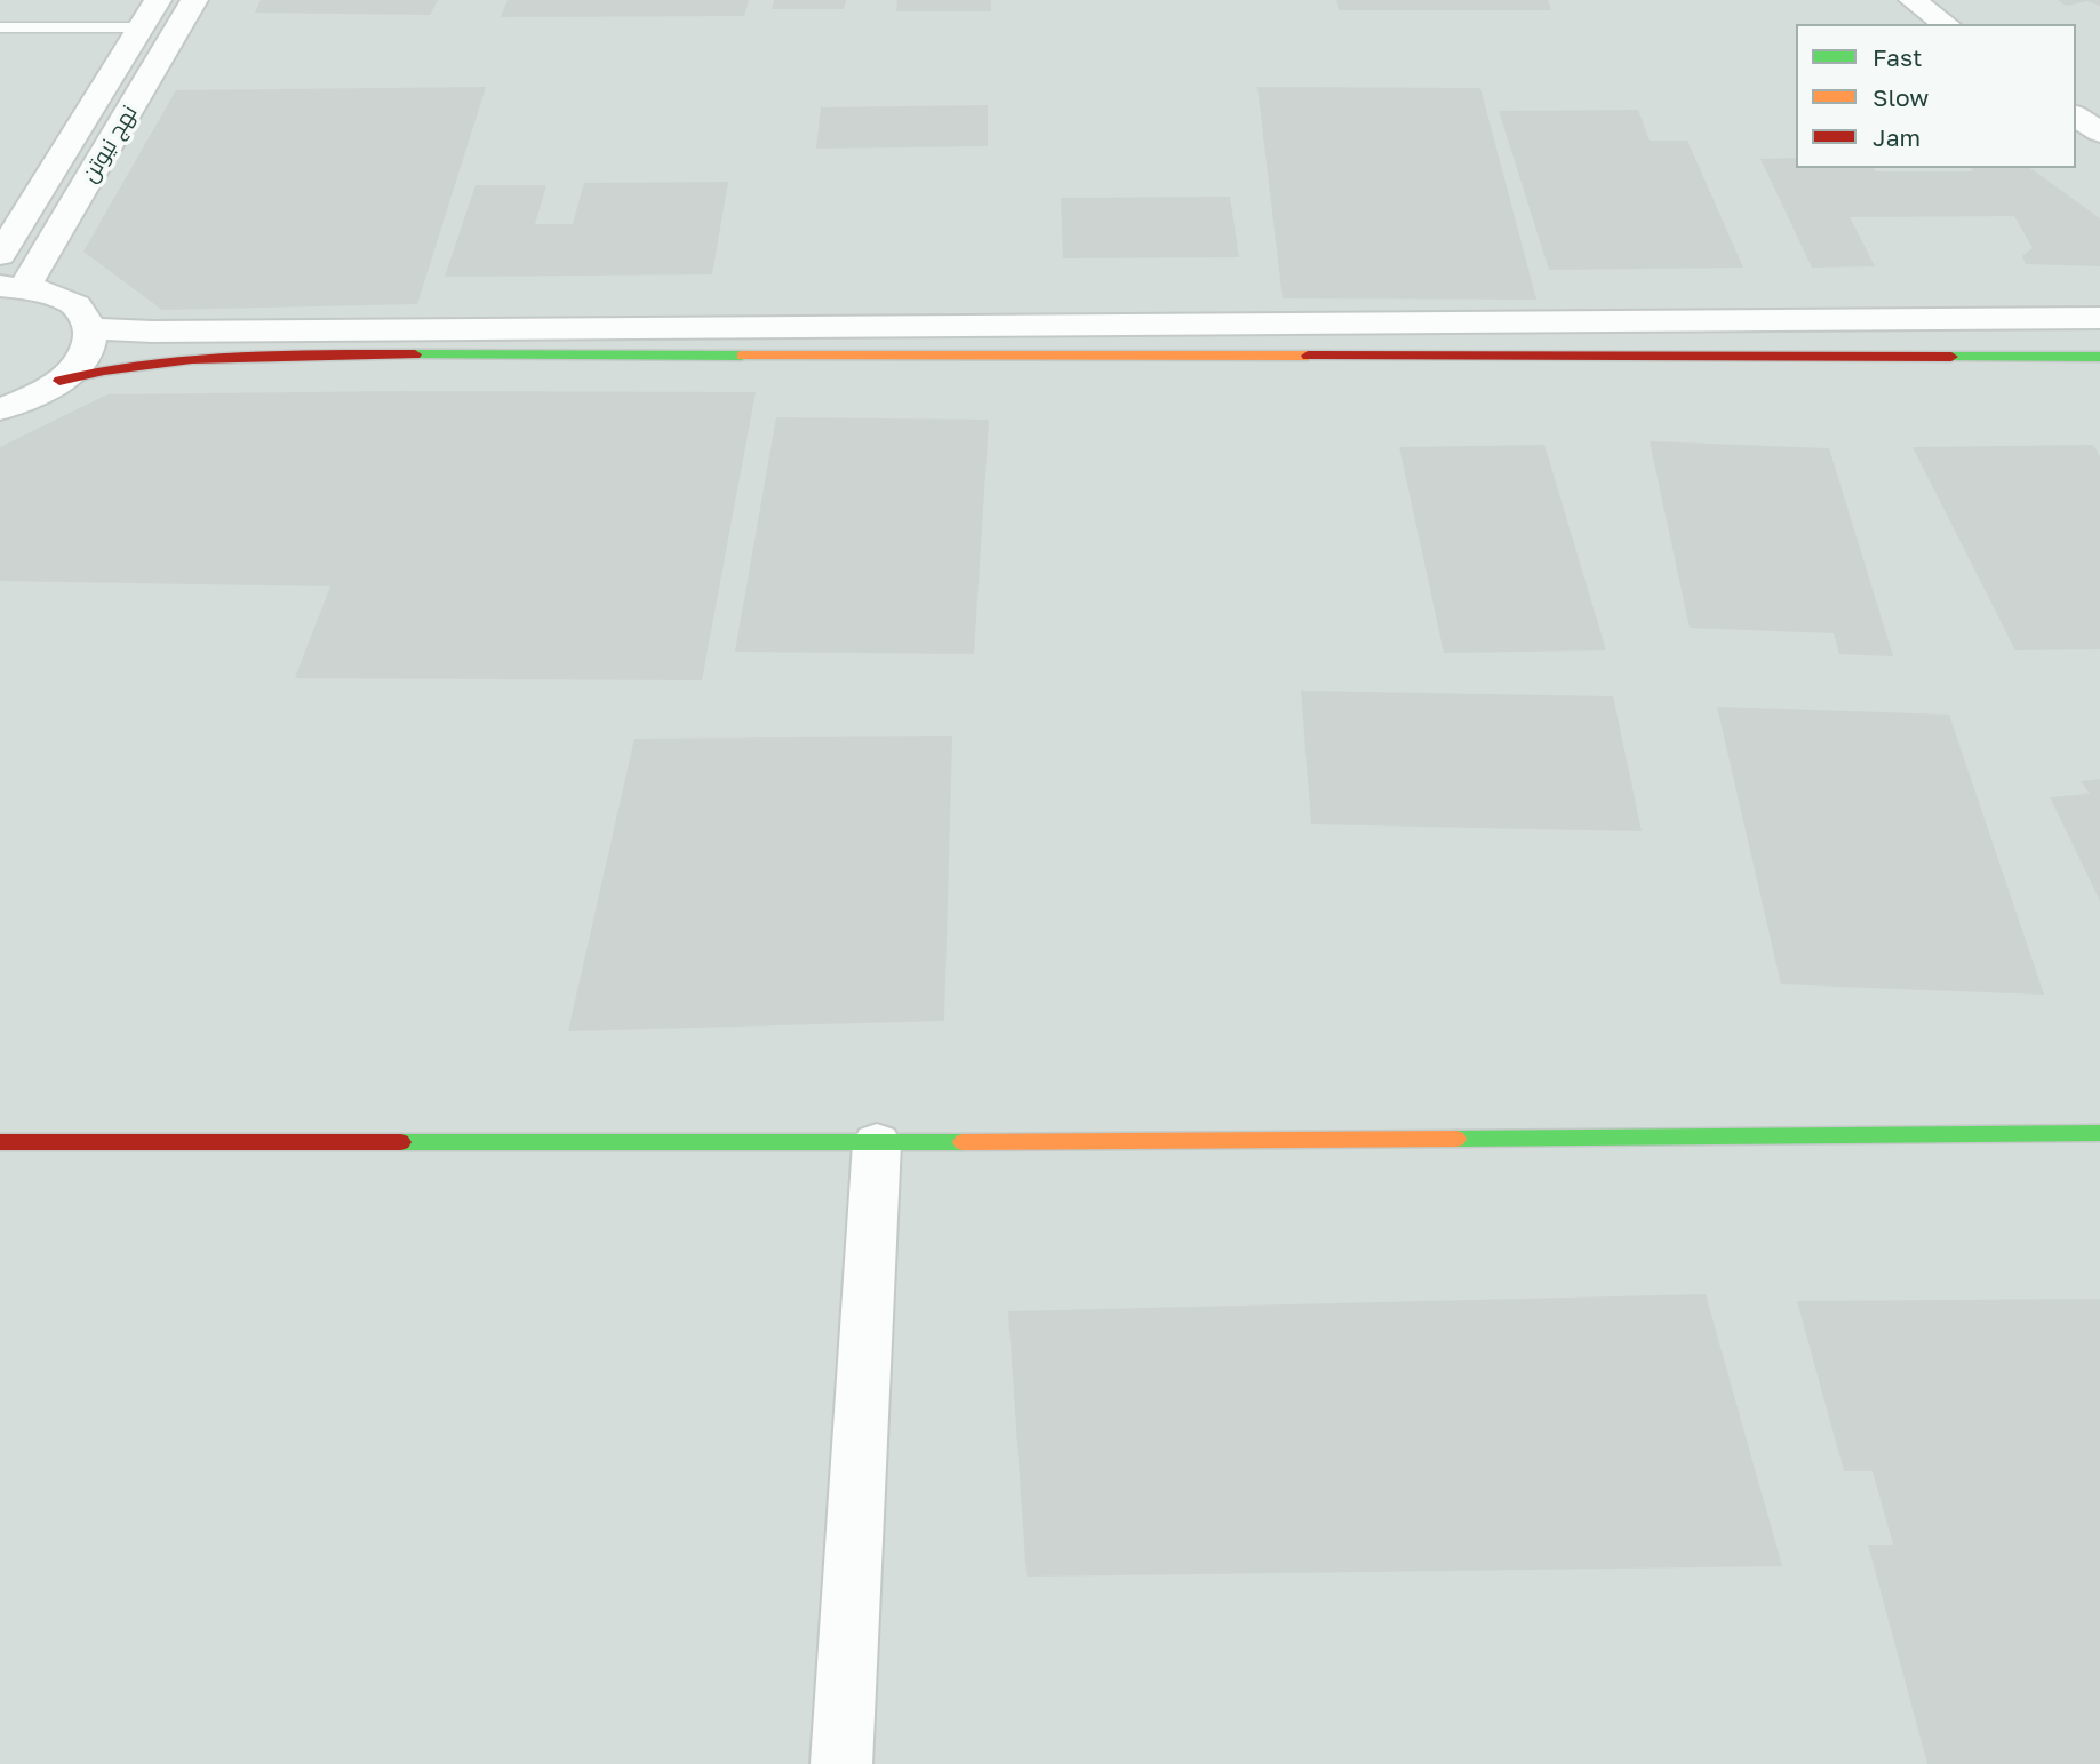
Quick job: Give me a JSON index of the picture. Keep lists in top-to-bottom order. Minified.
{"streets":{"street":["نهج نيوتن"]},"legend":["Fast","Slow","Jam"]}
